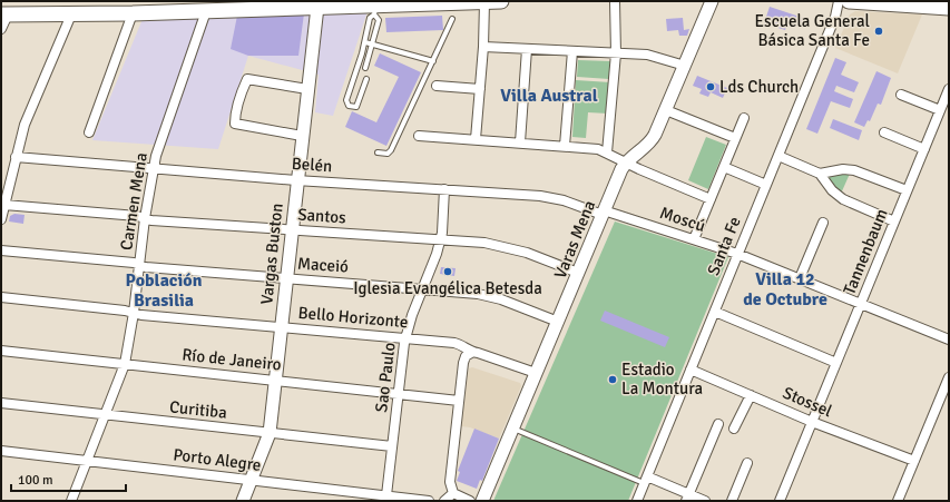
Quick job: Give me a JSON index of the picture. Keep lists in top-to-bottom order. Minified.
{"streets":{"street":["Belén","Carmen Mena","Santos","Moscú","Varas Mena","Santa Fe","Tannenbaum","Vargas Buston","Maceió","Bello Horizonte","Río de Janeiro","Sao Paulo","Stossel","Curitiba","Porto Alegre"]},"crossings":[["Belén","Carmen Mena"],["Belén","Moscú"],["Belén","Varas Mena"],["Belén","Vargas Buston"],["Belén","Sao Paulo"],["Carmen Mena","Santos"],["Carmen Mena","Maceió"],["Carmen Mena","Bello Horizonte"],["Carmen Mena","Río de Janeiro"],["Carmen Mena","Curitiba"],["Carmen Mena","Porto Alegre"],["Santos","Varas Mena"],["Santos","Vargas Buston"],["Santos","Sao Paulo"],["Moscú","Varas Mena"],["Moscú","Santa Fe"],["Moscú","Tannenbaum"],["Varas Mena","Maceió"],["Varas Mena","Bello Horizonte"],["Santa Fe","Stossel"],["Tannenbaum","Stossel"],["Vargas Buston","Maceió"],["Vargas Buston","Bello Horizonte"],["Vargas Buston","Río de Janeiro"],["Vargas Buston","Curitiba"],["Vargas Buston","Porto Alegre"],["Maceió","Sao Paulo"],["Bello Horizonte","Sao Paulo"],["Río de Janeiro","Sao Paulo"],["Sao Paulo","Curitiba"],["Sao Paulo","Porto Alegre"]],"districts":["Villa Austral","Villa 12 de Octubre","Población Brasilia"],"places":["Escuela General Básica Santa Fe","Lds Church","Iglesia Evangélica Betesda","Estadio La Montura"],"scale_bar":"100 m"}
